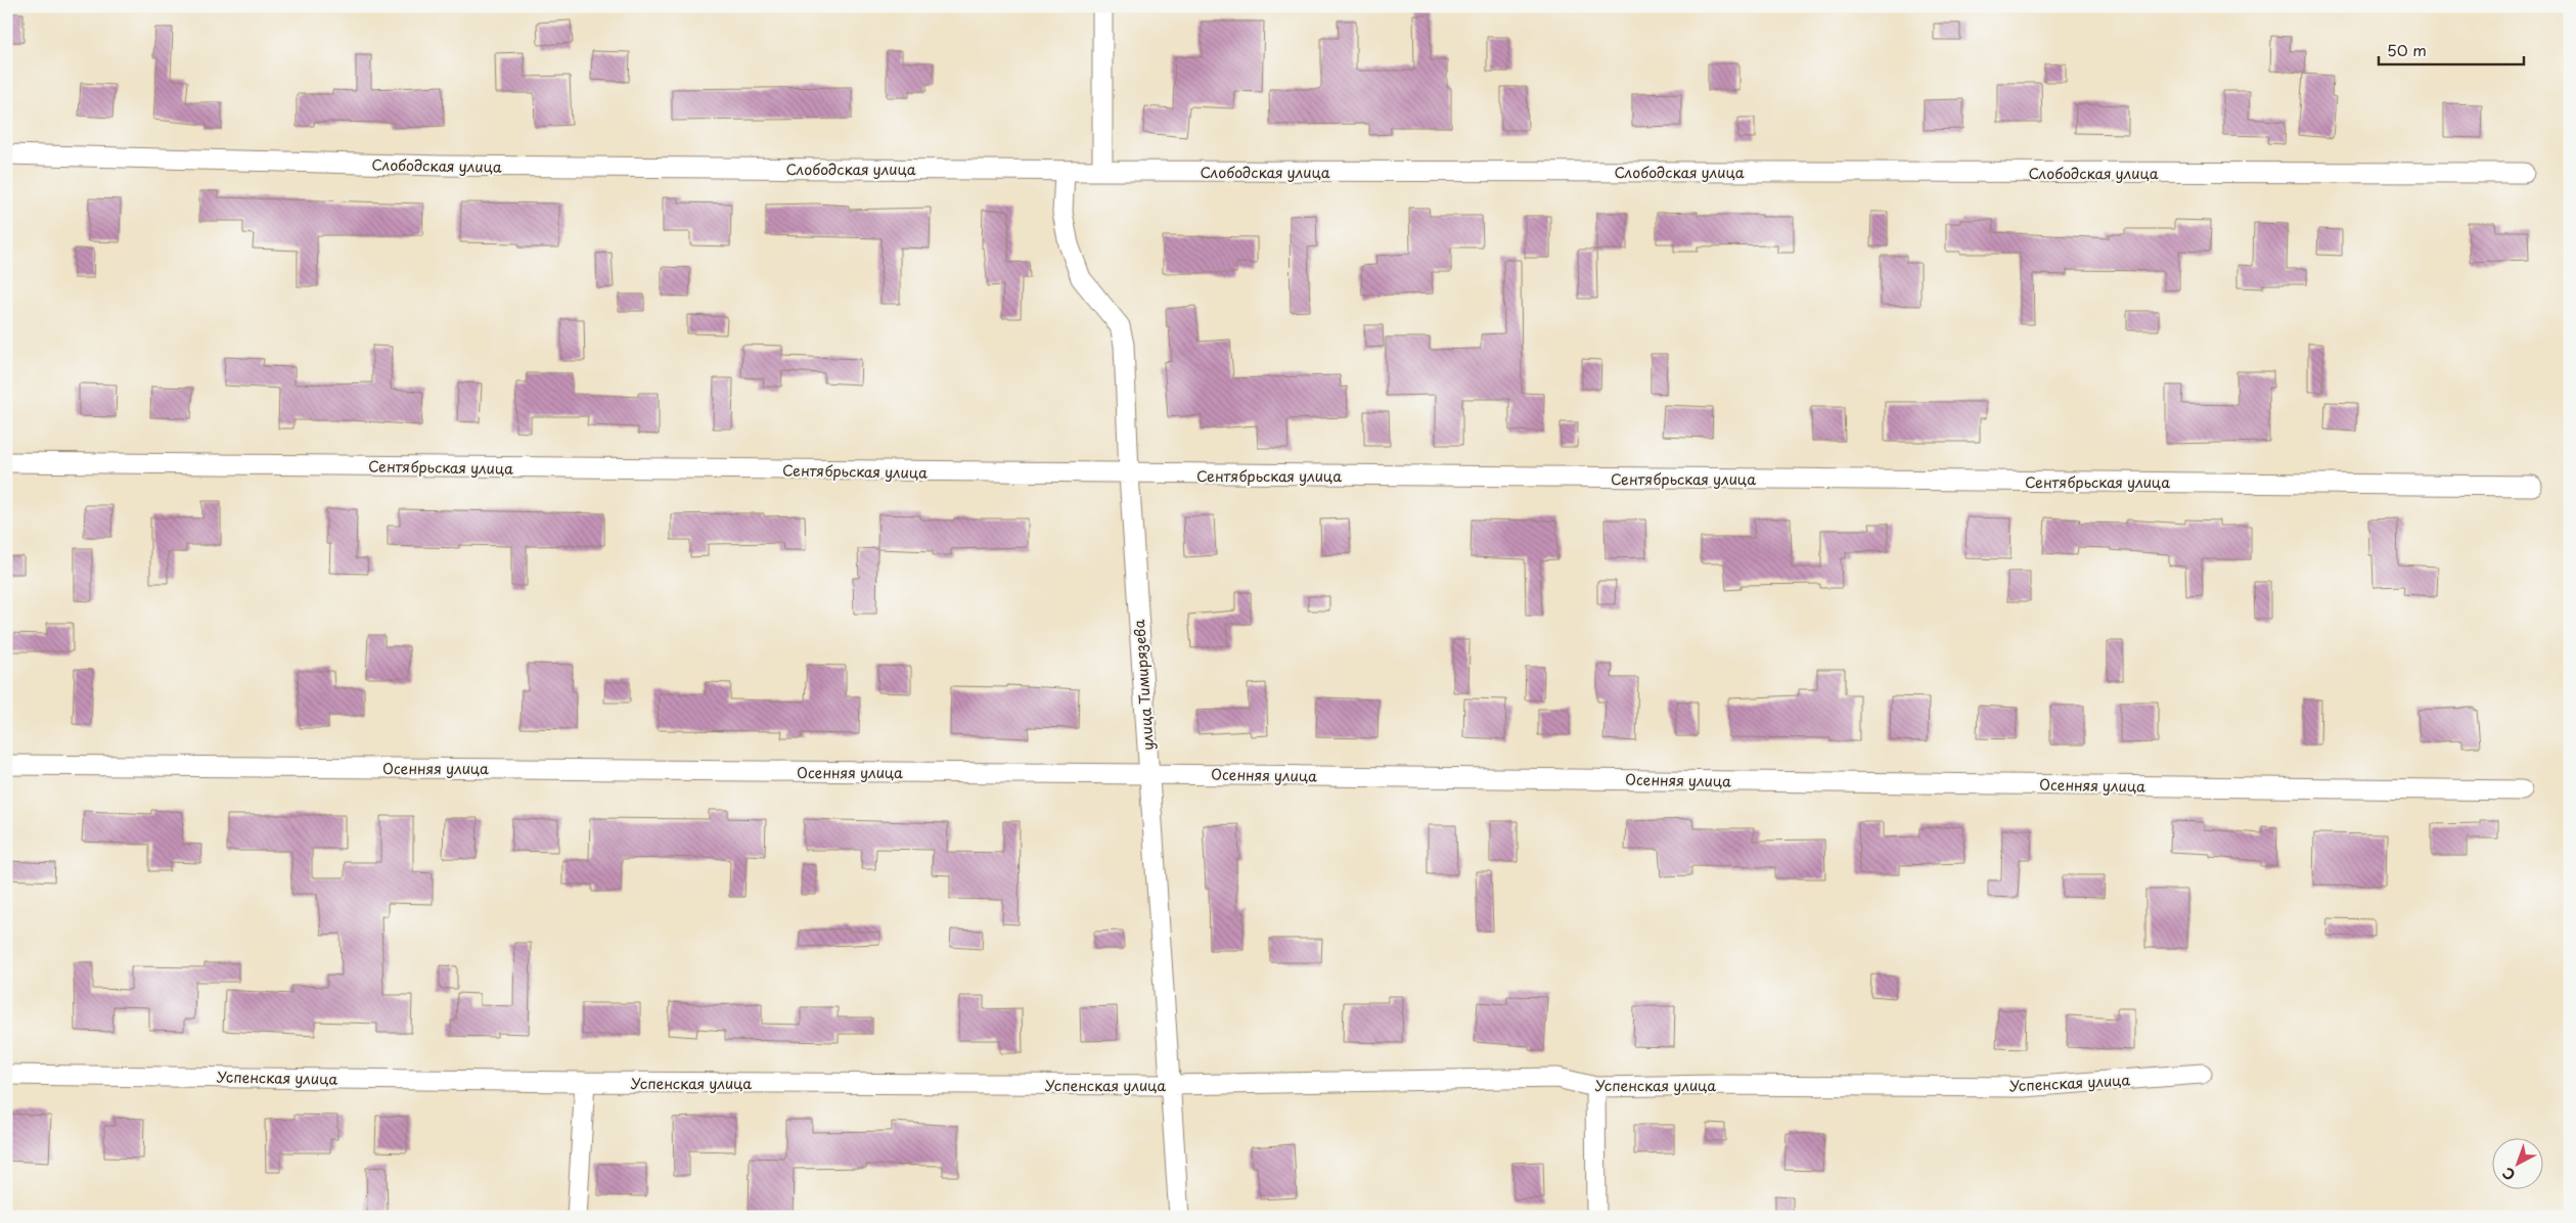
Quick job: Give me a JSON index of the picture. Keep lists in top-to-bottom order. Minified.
{"streets":{"street":["Слободская улица","Сентябрьская улица","улица Тимирязева","Осенняя улица","Успенская улица"]},"crossings":[["Слободская улица","улица Тимирязева"],["Сентябрьская улица","улица Тимирязева"],["улица Тимирязева","Осенняя улица"],["улица Тимирязева","Успенская улица"]],"scale_bar":"50 m","north":"bottom left"}
